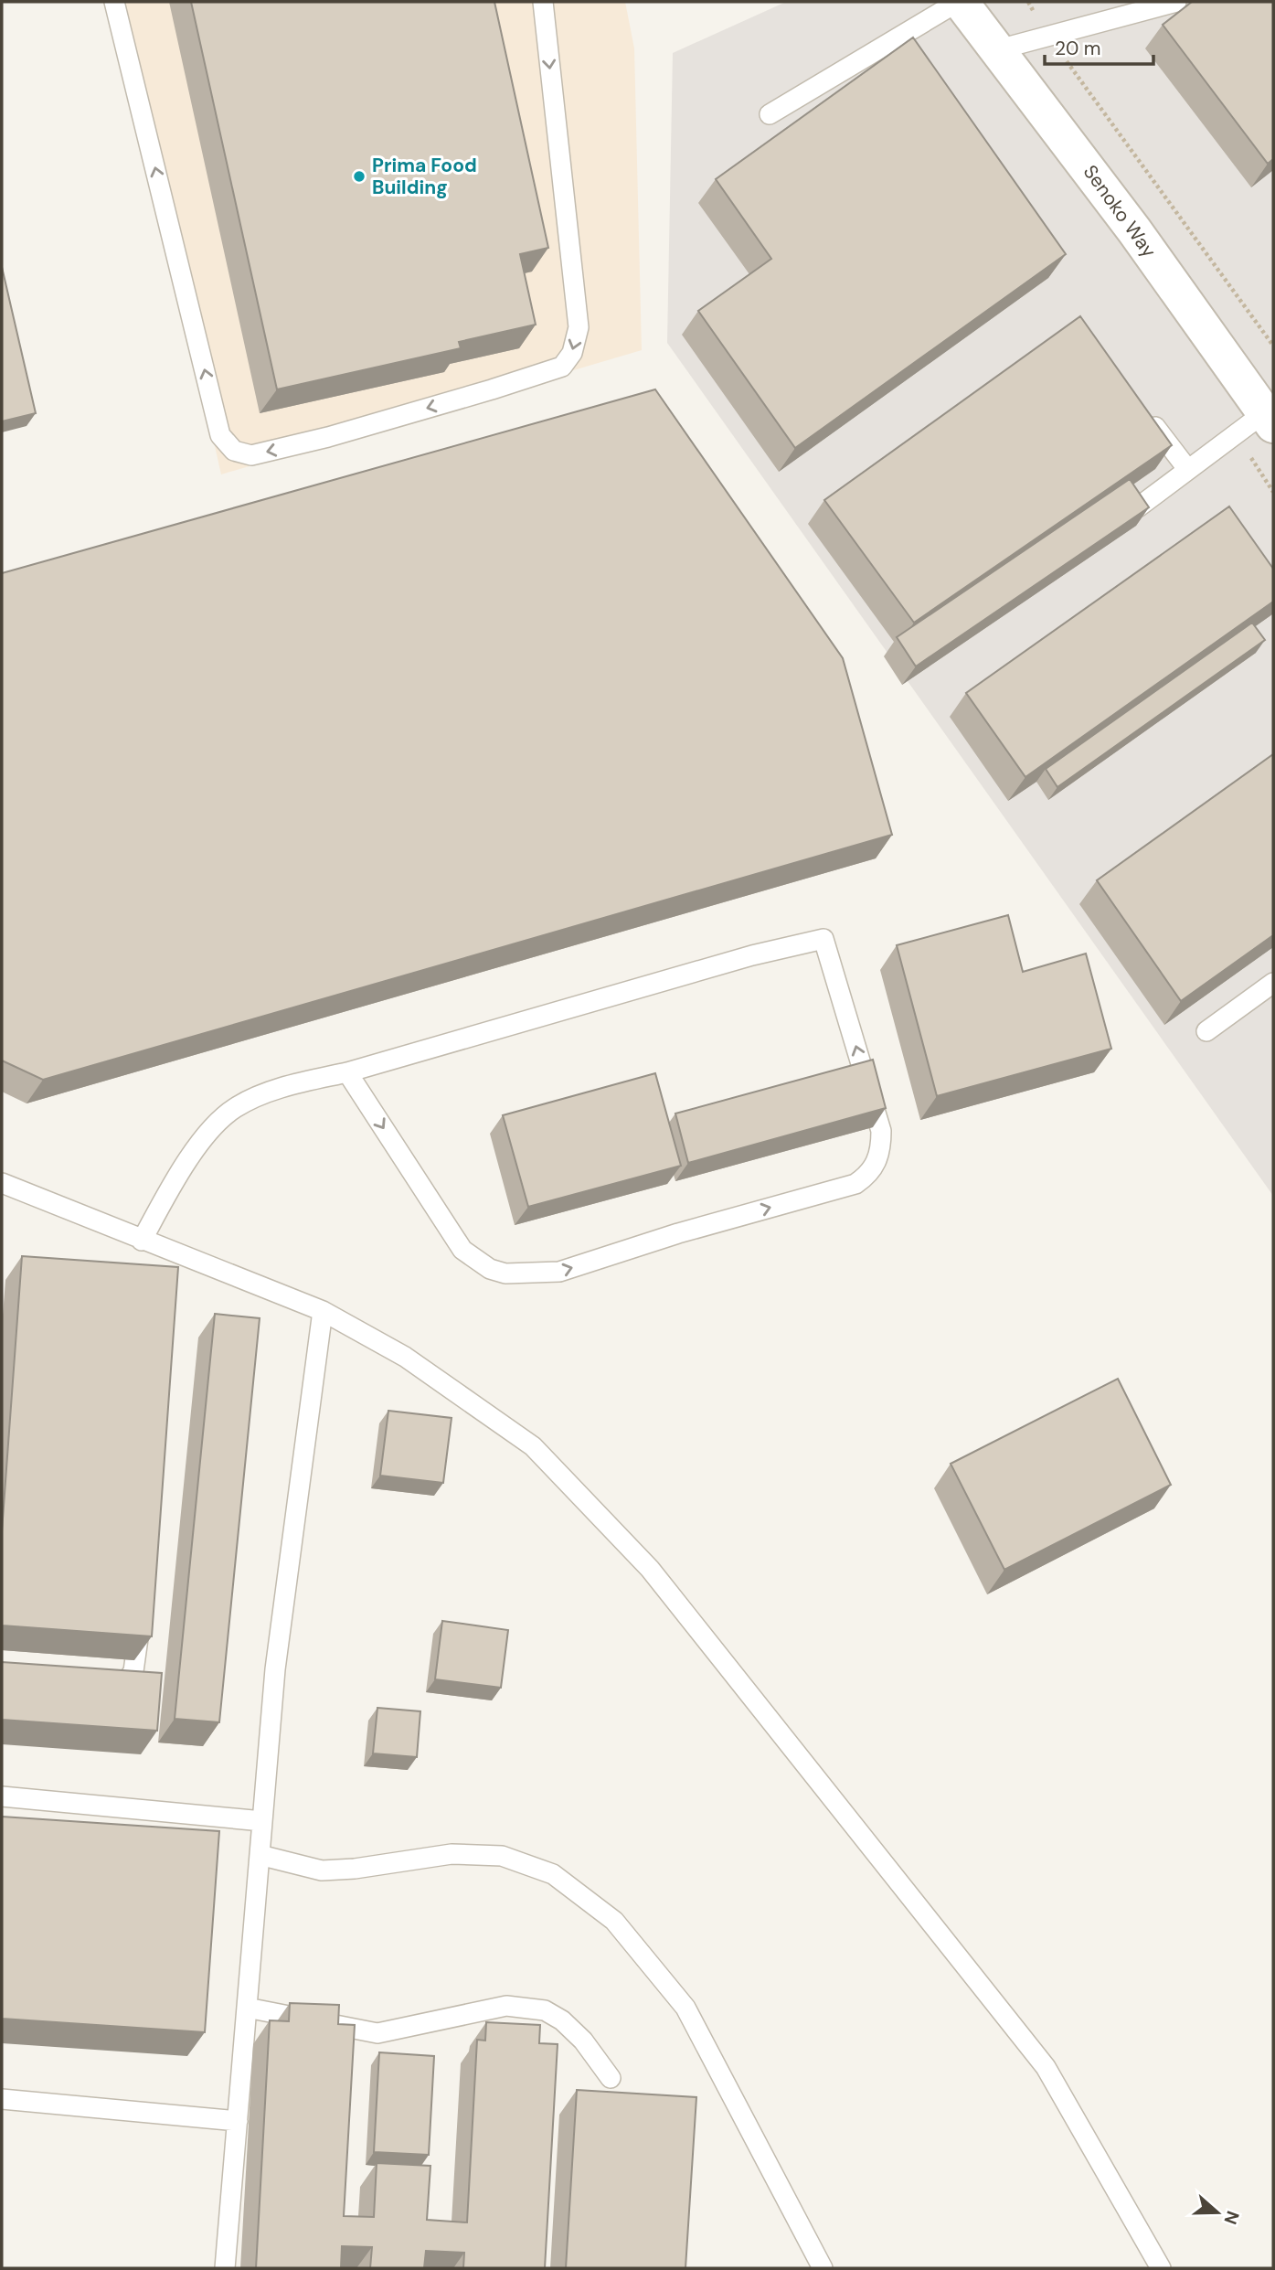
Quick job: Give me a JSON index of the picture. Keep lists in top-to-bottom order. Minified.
{"streets":{"street":["Senoko Way"]},"places":["Prima Food Building"],"scale_bar":"20 m","north":"right"}
